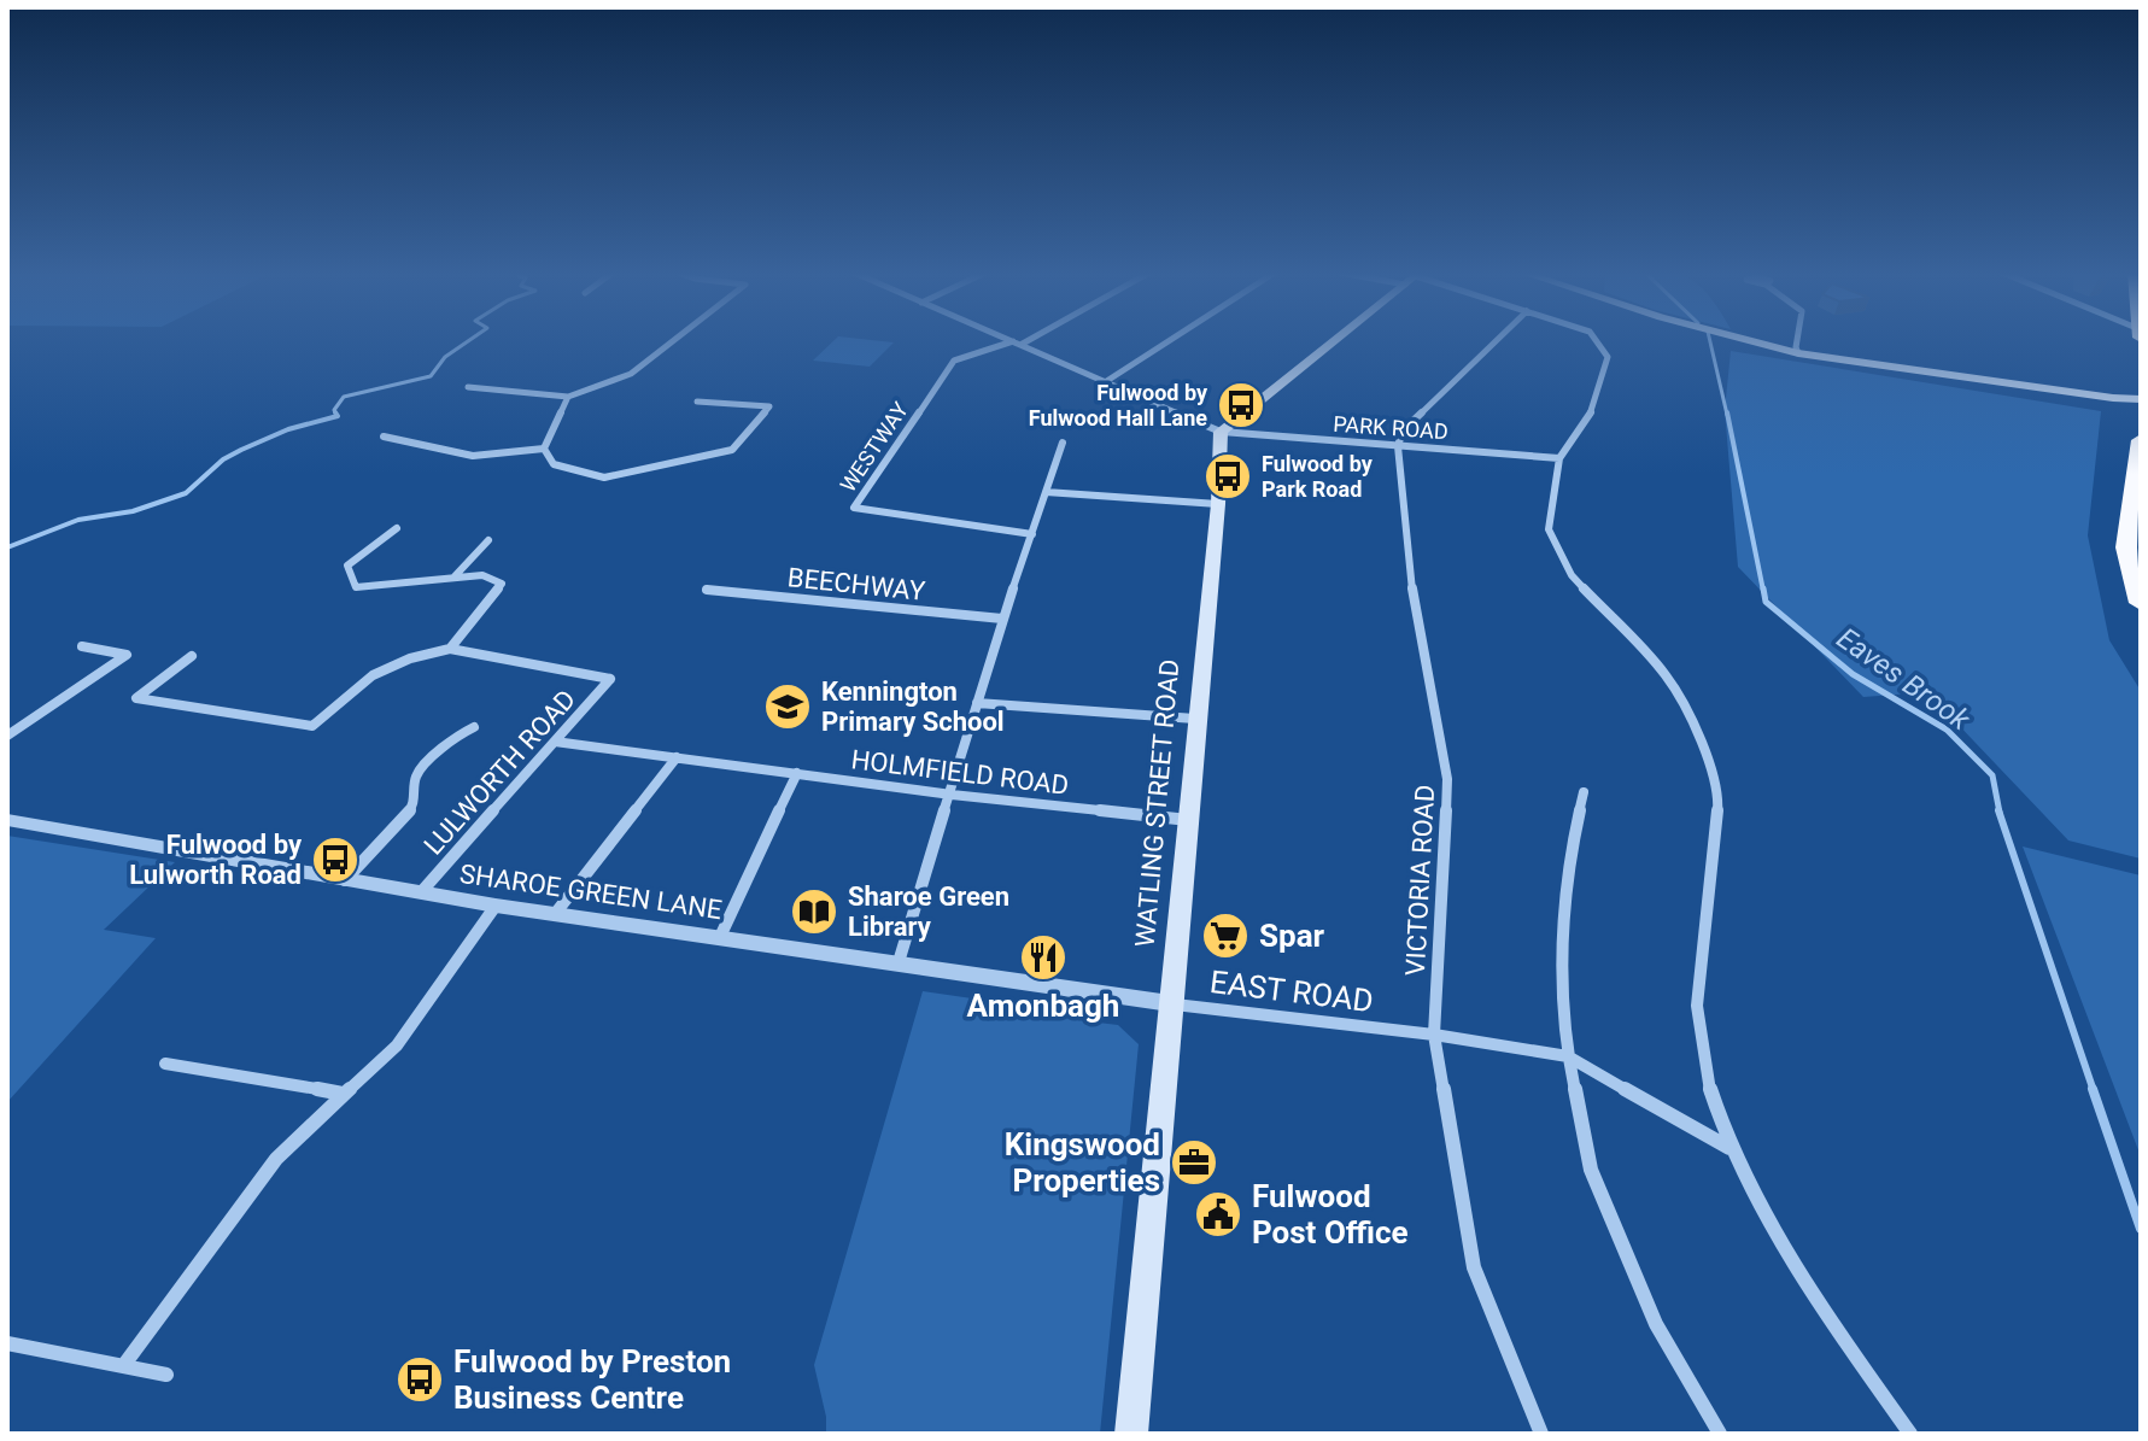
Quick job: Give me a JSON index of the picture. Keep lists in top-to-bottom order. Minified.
{"streets":{"main road":["WATLING STREET ROAD"],"street":["PARK ROAD","WESTWAY","BEECHWAY","LULWORTH ROAD","HOLMFIELD ROAD","VICTORIA ROAD","SHAROE GREEN LANE","EAST ROAD"]},"crossings":[["PARK ROAD","WESTWAY"],["PARK ROAD","WATLING STREET ROAD"],["PARK ROAD","VICTORIA ROAD"],["LULWORTH ROAD","HOLMFIELD ROAD"],["LULWORTH ROAD","SHAROE GREEN LANE"],["HOLMFIELD ROAD","WATLING STREET ROAD"],["WATLING STREET ROAD","SHAROE GREEN LANE"],["WATLING STREET ROAD","EAST ROAD"],["VICTORIA ROAD","EAST ROAD"],["SHAROE GREEN LANE","EAST ROAD"]],"water":["Eaves Brook"],"places":{"bus stop":["Fulwood by Fulwood Hall Lane","Fulwood by Park Road","Fulwood by Lulworth Road","Fulwood by Preston Business Centre"],"school or university":["Kennington Primary School"],"library":["Sharoe Green Library"],"supermarket":["Spar"],"restaurant":["Amonbagh"],"office":["Kingswood Properties"],"public building":["Fulwood Post Office"]}}
